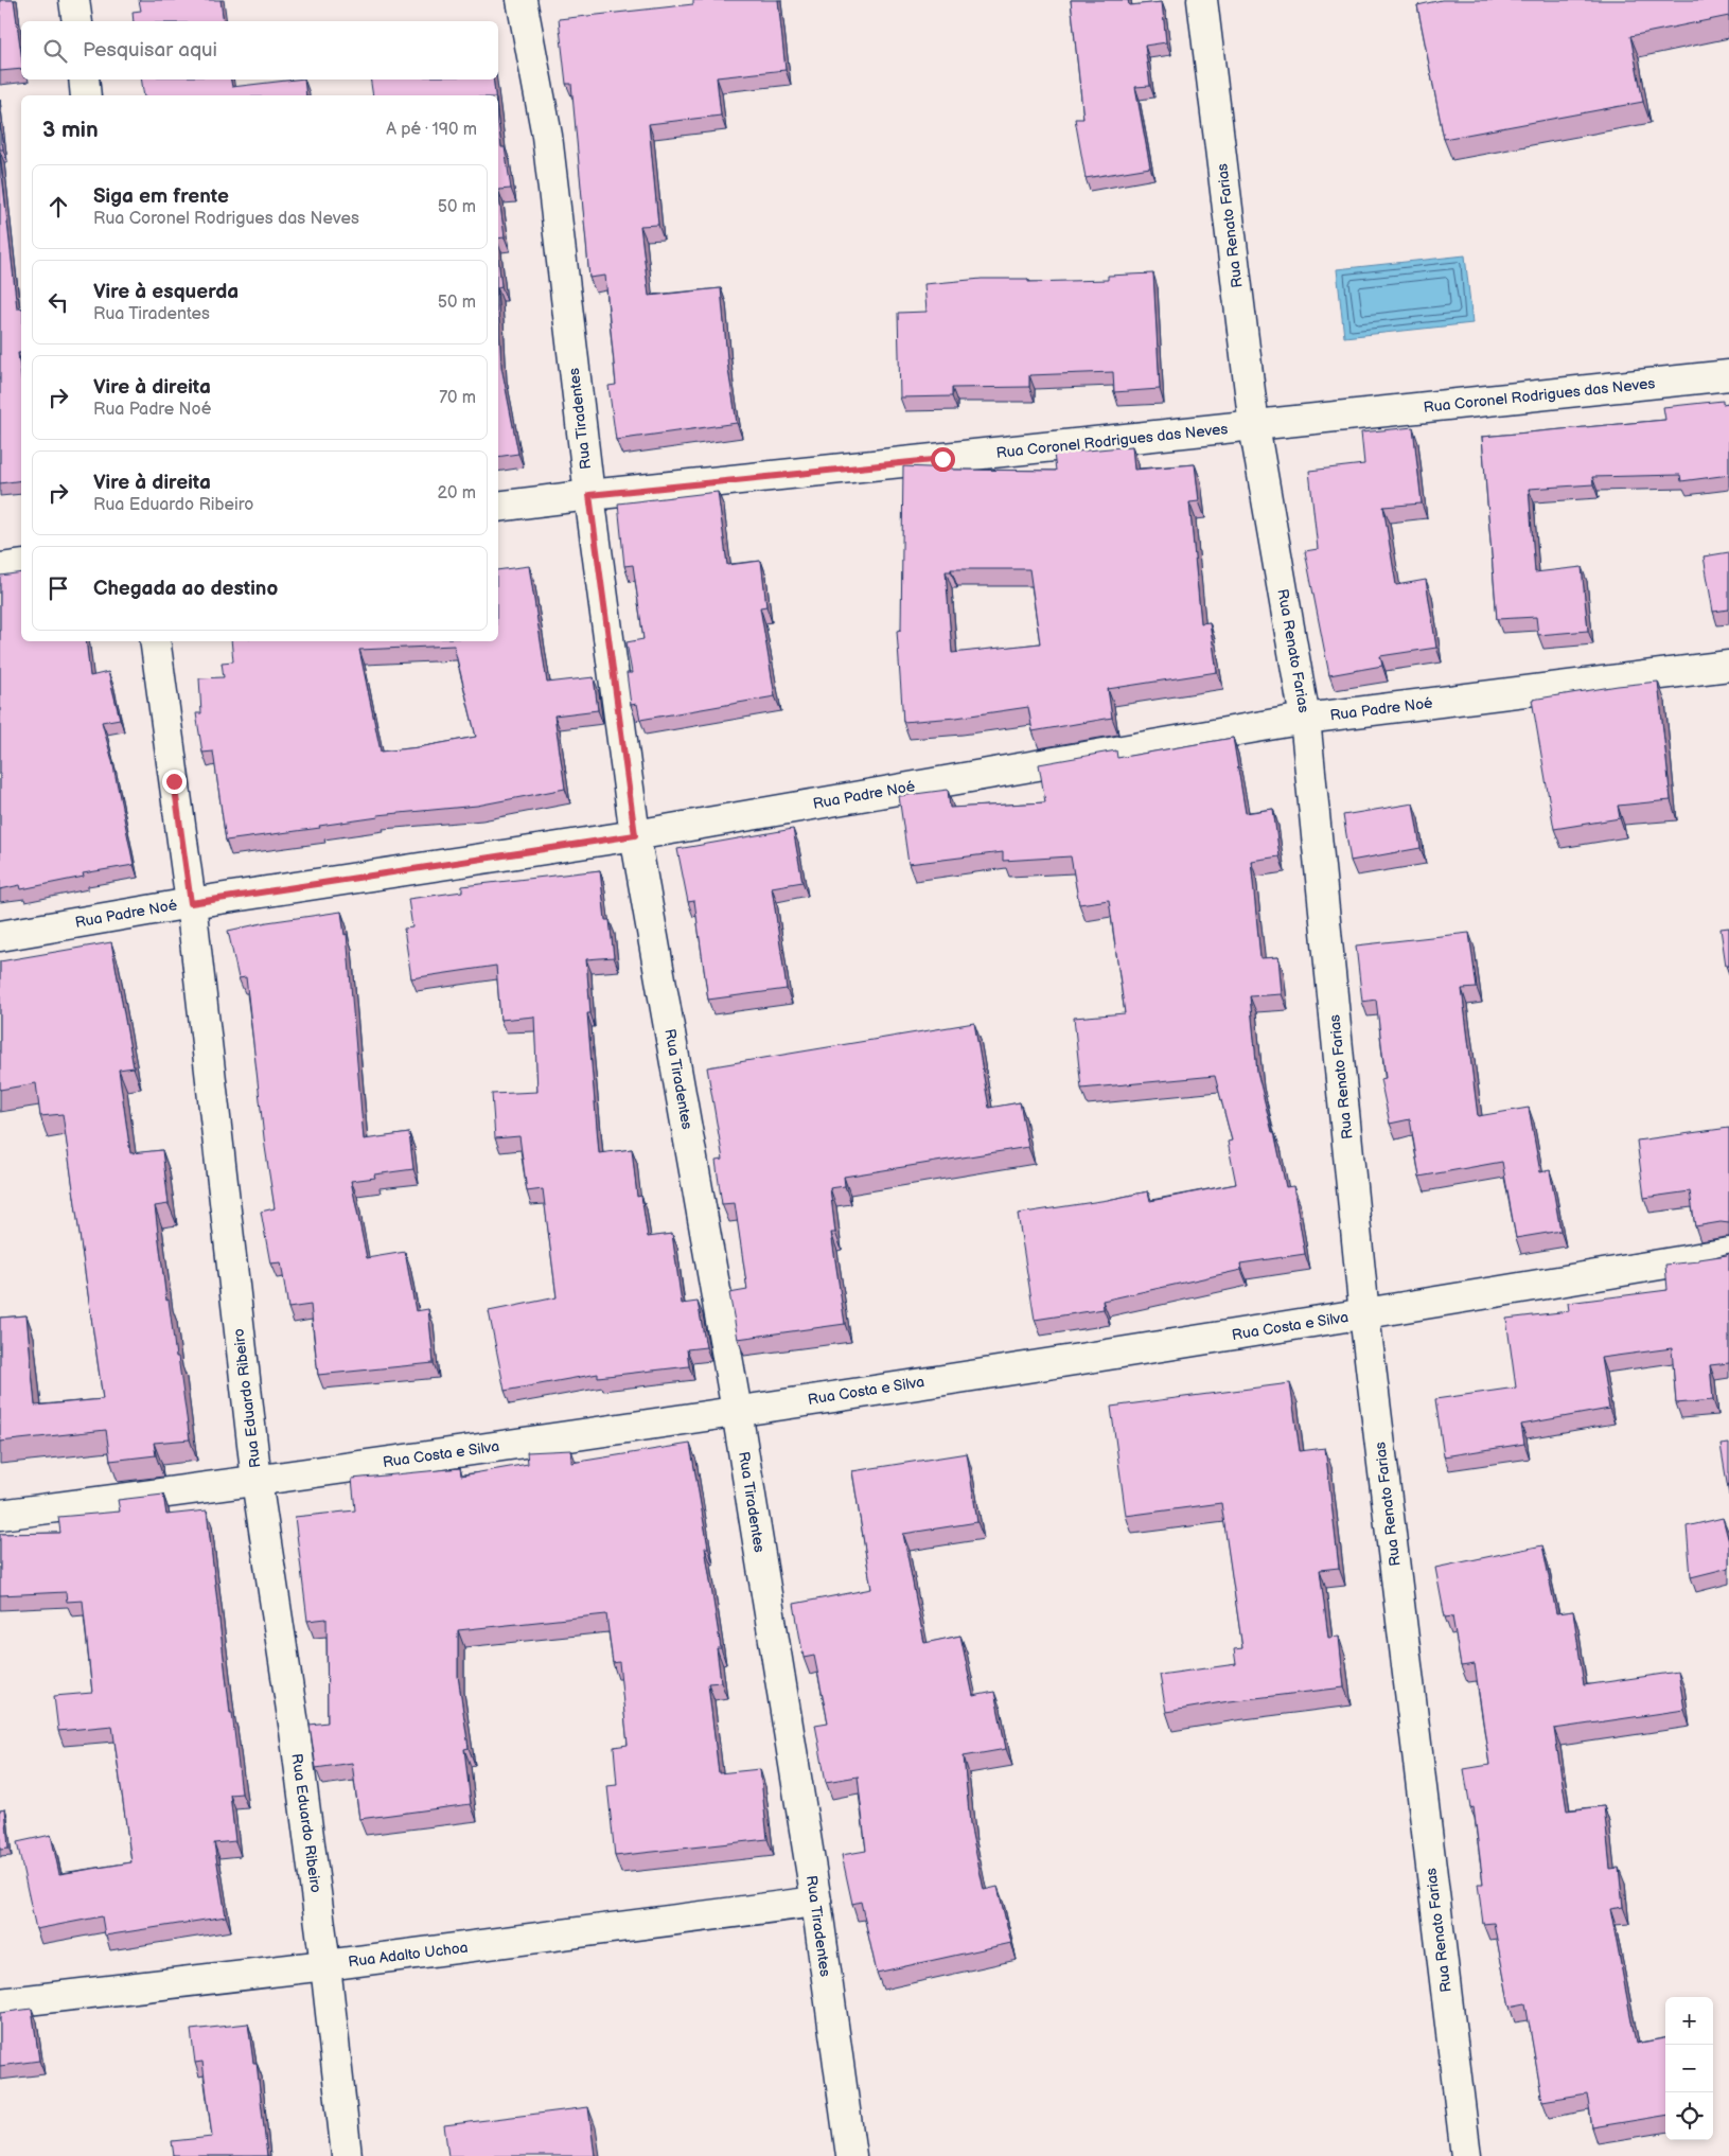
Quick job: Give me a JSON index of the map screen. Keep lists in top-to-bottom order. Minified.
{"streets":{"street":["Rua Renato Farias","Rua Coronel Rodrigues das Neves","Rua Tiradentes","Rua Padre Noé","Rua Costa e Silva","Rua Eduardo Ribeiro","Rua Adalto Uchoa"]},"crossings":[["Rua Renato Farias","Rua Coronel Rodrigues das Neves"],["Rua Renato Farias","Rua Padre Noé"],["Rua Renato Farias","Rua Costa e Silva"],["Rua Coronel Rodrigues das Neves","Rua Tiradentes"],["Rua Tiradentes","Rua Padre Noé"],["Rua Tiradentes","Rua Costa e Silva"],["Rua Tiradentes","Rua Adalto Uchoa"],["Rua Padre Noé","Rua Eduardo Ribeiro"],["Rua Costa e Silva","Rua Eduardo Ribeiro"],["Rua Eduardo Ribeiro","Rua Adalto Uchoa"]],"page":{"search":"Pesquisar aqui","heading":["3 min","A pé · 190 m"],"list":[["Siga em frente","Rua Coronel Rodrigues das Neves","50 m"],["Vire à esquerda","Rua Tiradentes","50 m"],["Vire à direita","Rua Padre Noé","70 m"],["Vire à direita","Rua Eduardo Ribeiro","20 m"],"Chegada ao destino"],"map_buttons":["+","−"]}}
